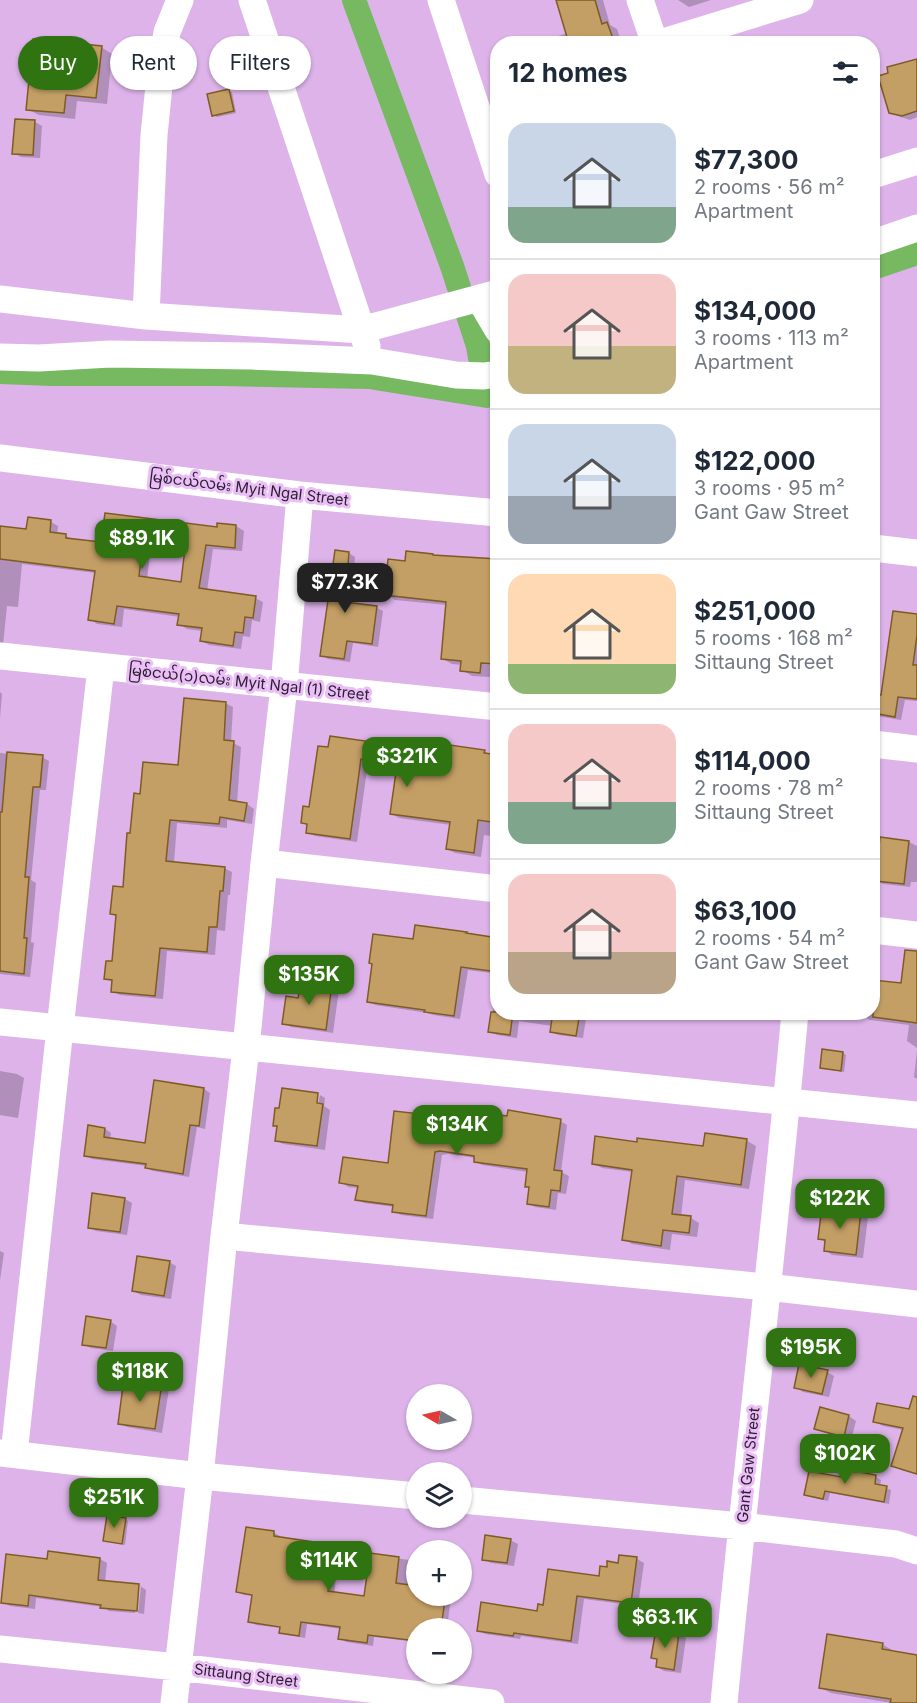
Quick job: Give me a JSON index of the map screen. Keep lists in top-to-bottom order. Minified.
{"streets":{"street":["မြစ်ငယ်လမ်း Myit Ngal Street","မြစ်ငယ်(၁)လမ်း Myit Ngal (1) Street","Gant Gaw Street","Sittaung Street"]},"north":"left","page":{"chip":["Buy","Rent","Filters"],"heading":"12 homes","list":[{"name":"$77,300","note":"2 rooms · 56 m² · Apartment"},{"name":"$134,000","note":"3 rooms · 113 m² · Apartment"},{"name":"$122,000","note":"3 rooms · 95 m² · Gant Gaw Street"},{"name":"$251,000","note":"5 rooms · 168 m² · Sittaung Street"},{"name":"$114,000","note":"2 rooms · 78 m² · Sittaung Street"},{"name":"$63,100","note":"2 rooms · 54 m² · Gant Gaw Street"}],"price":["$89.1K","$77.3K","$321K","$135K","$134K","$122K","$195K","$118K","$102K","$251K","$114K","$63.1K"],"map_buttons":["+","−"]}}
